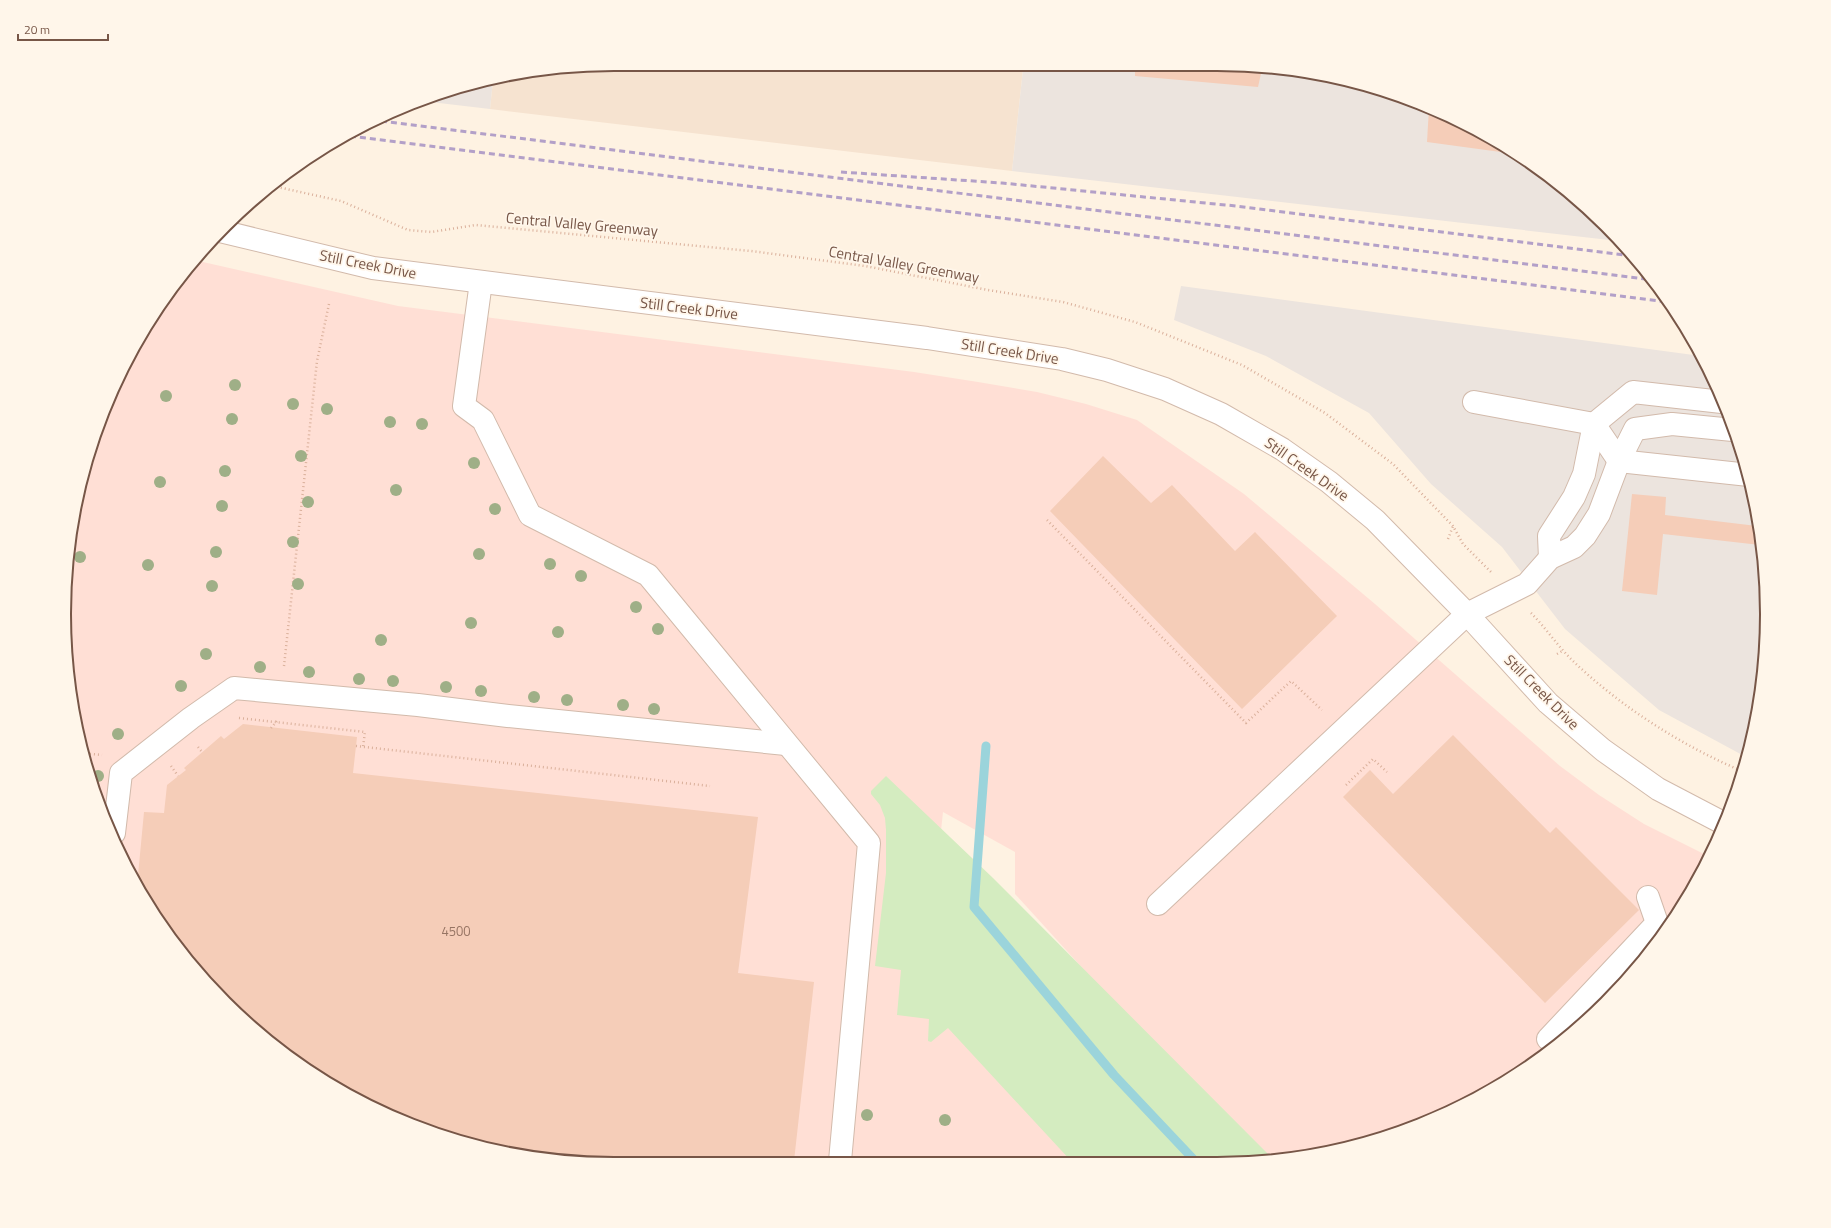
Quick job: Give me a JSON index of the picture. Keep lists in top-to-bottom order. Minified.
{"streets":{"street":["Still Creek Drive"],"path":["Central Valley Greenway"]},"house_numbers":["4500"],"scale_bar":"20 m"}
